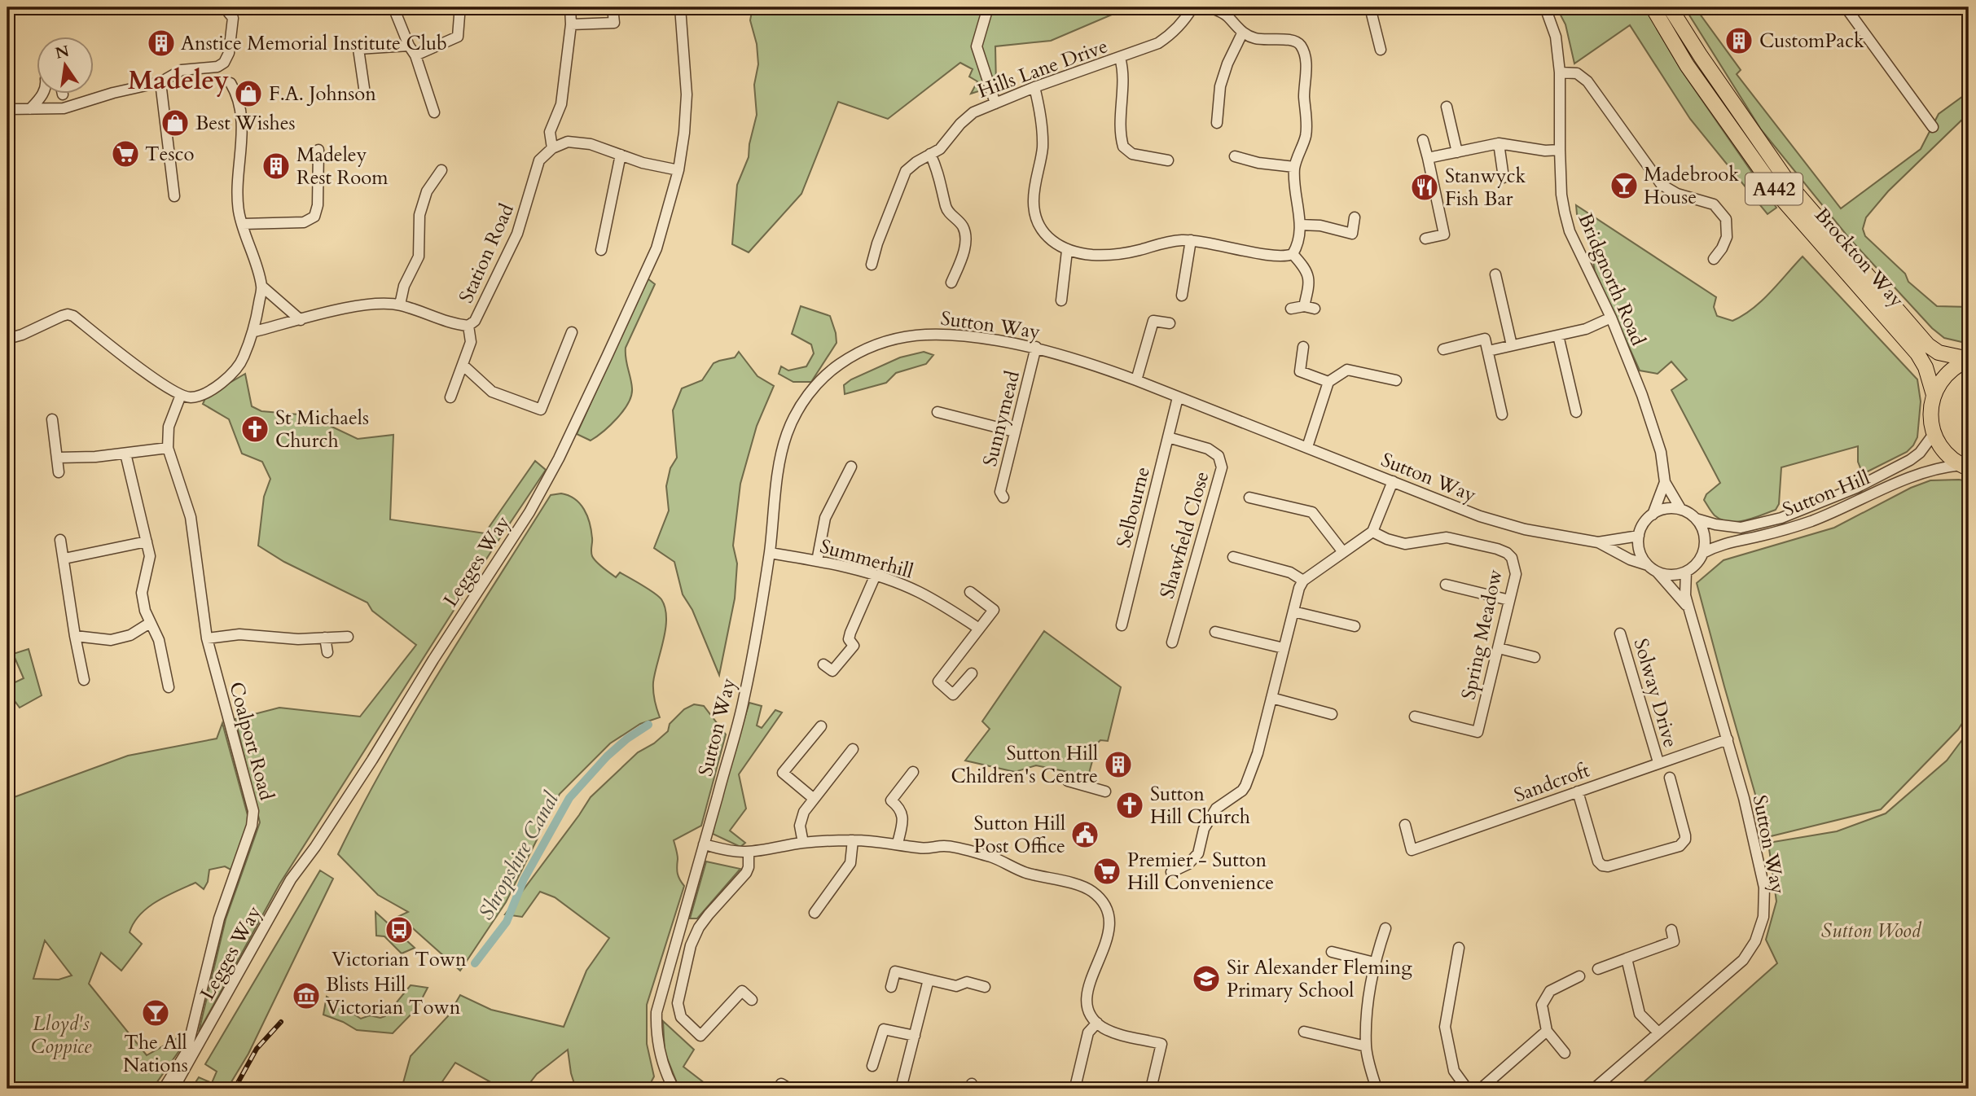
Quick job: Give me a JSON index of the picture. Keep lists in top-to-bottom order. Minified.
{"streets":{"highway":["A442","Brockton Way"],"street":["Hills Lane Drive","Station Road","Bridgnorth Road","Sutton Way","Sunnymead","Sutton Hill","Selbourne","Shawfield Close","Summerhill","Legges Way","Spring Meadow","Solway Drive","Coalport Road","Sandcroft"]},"crossings":[["Bridgnorth Road","Sutton Way"],["Bridgnorth Road","Sutton Hill"],["Sutton Way","Sunnymead"],["Sutton Way","Sutton Hill"],["Sutton Way","Selbourne"],["Sutton Way","Summerhill"],["Sutton Way","Sandcroft"],["Selbourne","Shawfield Close"],["Solway Drive","Sandcroft"]],"districts":["Madeley"],"water":["Shropshire Canal"],"parks":["Sutton Wood","Lloyd's Coppice"],"places":{"building":["CustomPack","Anstice Memorial Institute Club","Madeley Rest Room","Sutton Hill Children's Centre"],"shop":["F.A. Johnson","Best Wishes"],"supermarket":["Tesco","Premier - Sutton Hill Convenience"],"bar":["Madebrook House","The All Nations"],"restaurant":["Stanwyck Fish Bar"],"church":["St Michaels Church","Sutton Hill Church"],"public building":["Sutton Hill Post Office"],"bus stop":["Victorian Town"],"school or university":["Sir Alexander Fleming Primary School"],"museum":["Blists Hill Victorian Town"]},"north":"top"}
